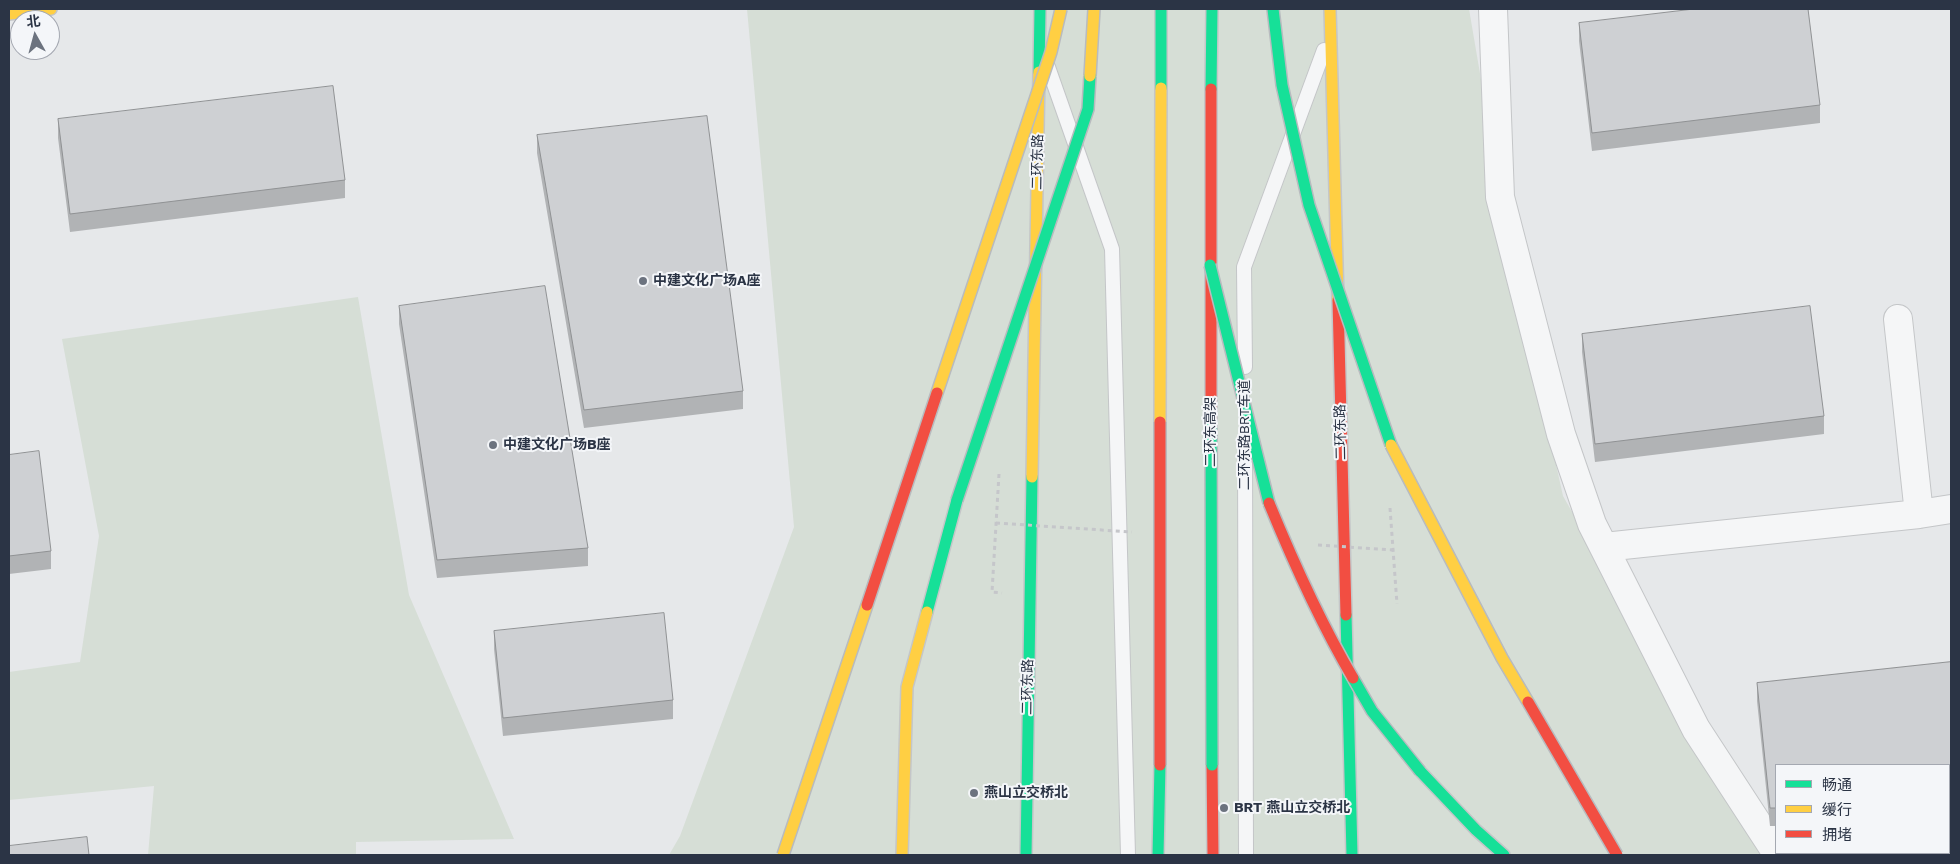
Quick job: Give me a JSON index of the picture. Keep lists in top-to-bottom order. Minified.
{"streets":{"main road":["二环东路","二环东高架"],"lane":["二环东路BRT车道"]},"crossings":[["二环东路","二环东路BRT车道"]],"places":["中建文化广场A座","中建文化广场B座","燕山立交桥北","BRT 燕山立交桥北"],"legend":["畅通","缓行","拥堵"],"north":"top"}
